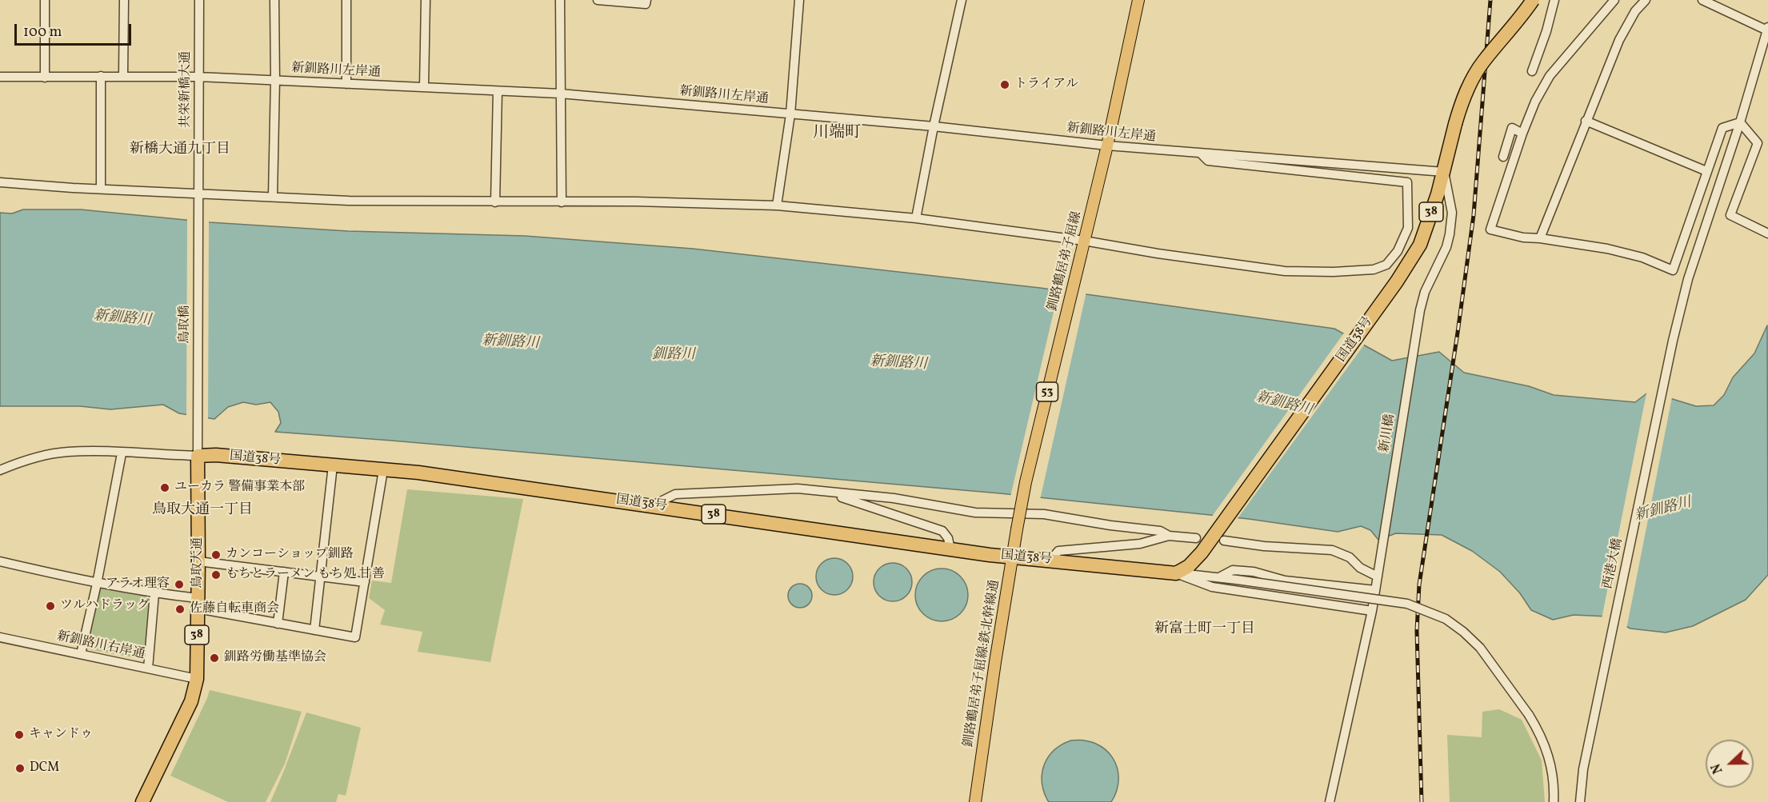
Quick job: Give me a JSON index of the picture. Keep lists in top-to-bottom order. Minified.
{"streets":{"highway":["38","国道38号","鳥取大通"],"main road":["釧路鶴居弟子屈線","53","釧路鶴居弟子屈線:鉄北幹線通"],"street":["新釧路川左岸通","共栄新橋大通","鳥取橋","新川橋","西港大橋","新釧路川右岸通"]},"crossings":[["新釧路川左岸通","共栄新橋大通"],["新釧路川左岸通","釧路鶴居弟子屈線"],["新釧路川左岸通","国道38号"],["新釧路川左岸通","新川橋"],["共栄新橋大通","鳥取橋"],["釧路鶴居弟子屈線","釧路鶴居弟子屈線:鉄北幹線通"],["鳥取橋","国道38号"],["鳥取橋","鳥取大通"],["国道38号","新川橋"],["国道38号","鳥取大通"],["国道38号","釧路鶴居弟子屈線:鉄北幹線通"],["鳥取大通","新釧路川右岸通"]],"districts":["川端町","新橋大通九丁目","鳥取大通一丁目","新富士町一丁目"],"water":["新釧路川","釧路川"],"places":["トライアル","ユーカラ 警備事業本部","カンコーショップ釧路","もちとラーメン もち処 甘善","アラオ理容","ツルハドラッグ","佐藤自転車商会","釧路労働基準協会","キャンドゥ","DCM"],"scale_bar":"100 m","north":"left"}
